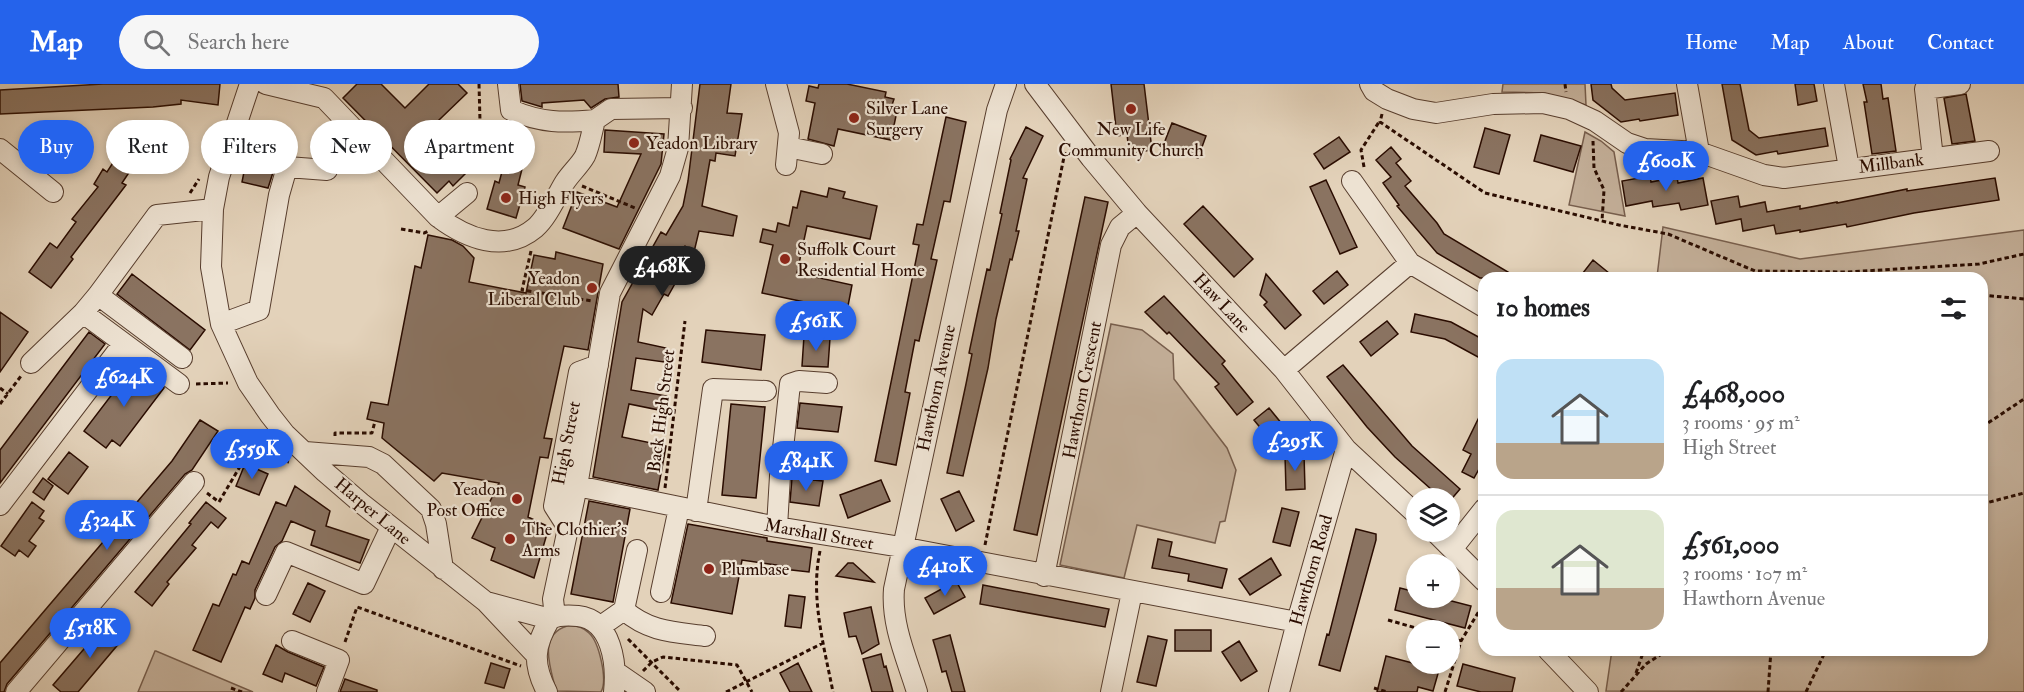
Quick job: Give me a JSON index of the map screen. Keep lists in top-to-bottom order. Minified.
{"streets":{"street":["Millbank","Haw Lane","Hawthorn Avenue","Hawthorn Crescent","High Street","Harper Lane","Marshall Street","Hawthorn Road"],"path":["Back High Street"]},"crossings":[["Haw Lane","Hawthorn Crescent"],["Haw Lane","Hawthorn Road"],["Hawthorn Avenue","Marshall Street"],["Hawthorn Crescent","Marshall Street"],["Back High Street","Marshall Street"],["High Street","Harper Lane"],["High Street","Marshall Street"],["Marshall Street","Hawthorn Road"]],"places":["New Life Community Church","Silver Lane Surgery","Yeadon Library","High Flyers","Suffolk Court Residential Home","Yeadon Liberal Club","Yeadon Post Office","The Clothier's Arms","Plumbase"],"page":{"header":"Map","search":"Search here","nav":["Home","Map","About","Contact"],"chip":["Buy","Rent","Filters","New","Apartment"],"price":["£600K","£468K","£561K","£624K","£295K","£559K","£841K","£324K","£410K","£518K"],"heading":"10 homes","list":[{"name":"£468,000","note":"3 rooms · 95 m² · High Street"},{"name":"£561,000","note":"3 rooms · 107 m² · Hawthorn Avenue"}],"map_buttons":["+","−"]}}
